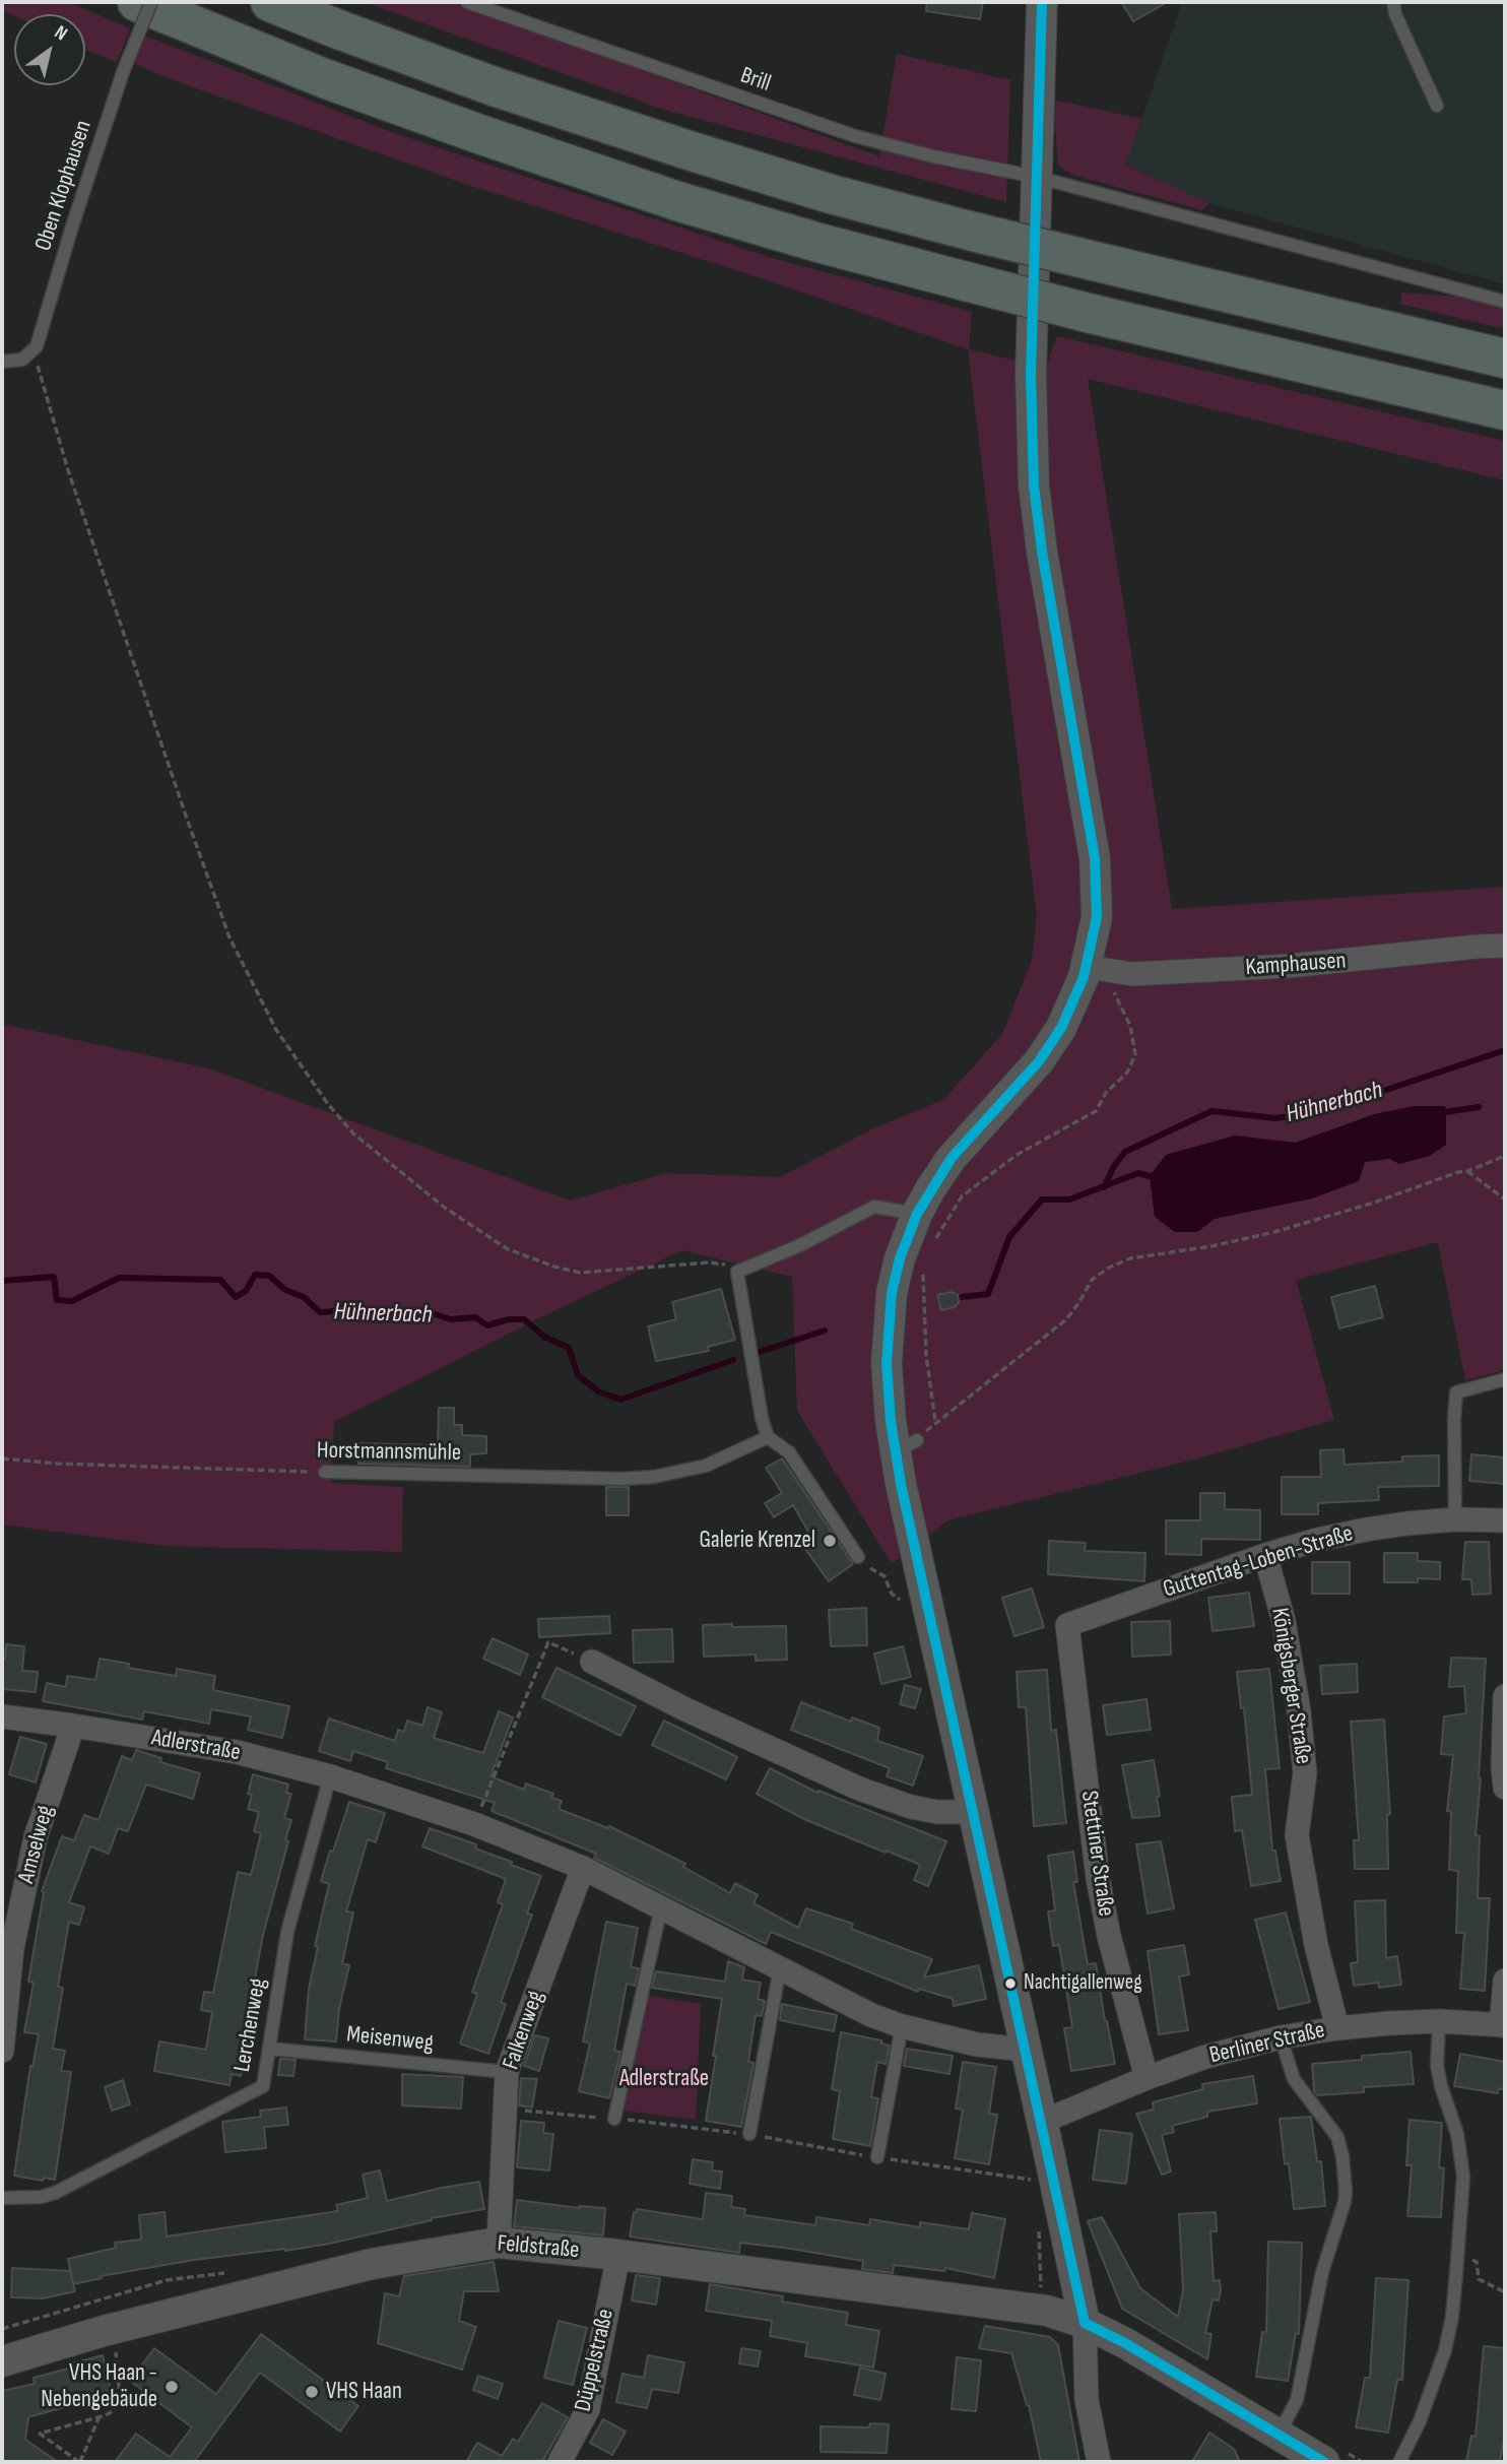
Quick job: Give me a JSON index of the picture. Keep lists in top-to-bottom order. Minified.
{"streets":{"street":["Kamphausen","Guttentag-Loben-Straße","Königsberger Straße","Adlerstraße","Amselweg","Stettiner Straße","Falkenweg","Berliner Straße","Feldstraße","Düppelstraße"],"lane":["Brill","Oben Klophausen","Horstmannsmühle","Lerchenweg","Meisenweg"]},"crossings":[["Guttentag-Loben-Straße","Königsberger Straße"],["Guttentag-Loben-Straße","Stettiner Straße"],["Königsberger Straße","Berliner Straße"],["Adlerstraße","Amselweg"],["Adlerstraße","Lerchenweg"],["Adlerstraße","Falkenweg"],["Stettiner Straße","Berliner Straße"],["Lerchenweg","Meisenweg"],["Falkenweg","Meisenweg"],["Falkenweg","Feldstraße"],["Feldstraße","Düppelstraße"]],"water":["Hühnerbach"],"parks":["Adlerstraße"],"places":["Galerie Krenzel","Nachtigallenweg","VHS Haan - Nebengebäude","VHS Haan"],"north":"top right"}
